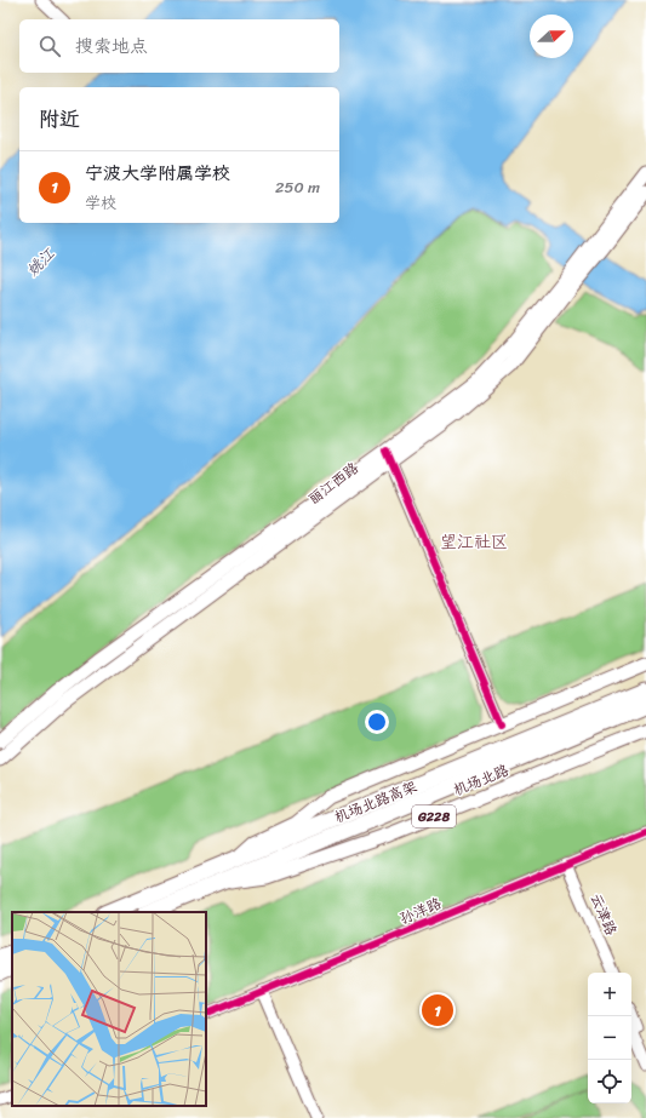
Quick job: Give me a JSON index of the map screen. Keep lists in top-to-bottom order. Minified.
{"streets":{"highway":["机场北路高架","G228"],"main road":["丽江西路","机场北路"],"street":["孙洋路","云津路"]},"crossings":[["机场北路","机场北路高架"],["机场北路高架","G228"],["孙洋路","云津路"]],"districts":["望江社区"],"water":["姚江"],"north":"right","page":{"search":"搜索地点","heading":"附近","list":[{"mark":"1","name":"宁波大学附属学校","note":"学校","value":"250 m"}],"map_buttons":["+","−"],"pins":"1"}}
